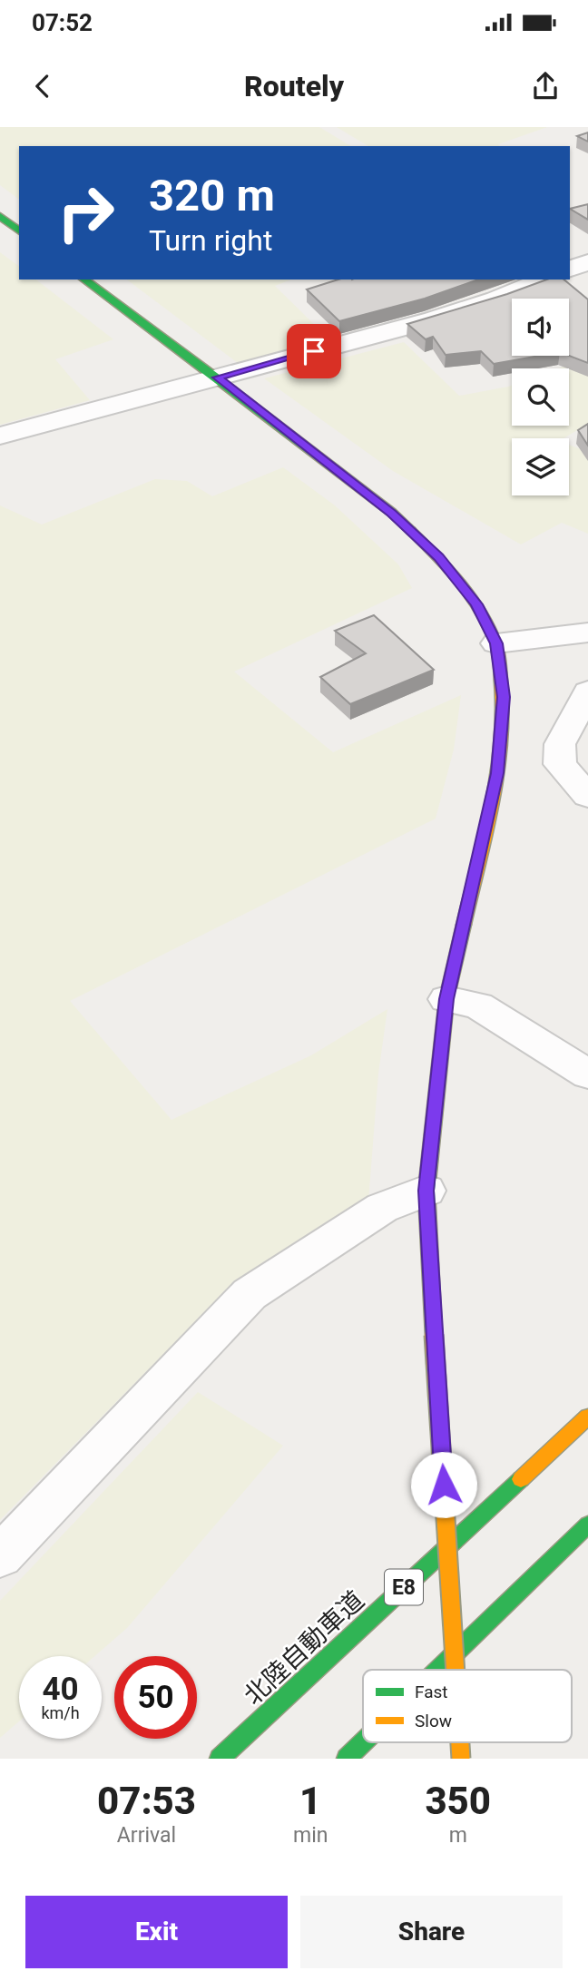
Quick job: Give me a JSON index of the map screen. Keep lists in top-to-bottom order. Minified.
{"streets":{"main road":["E8","北陸自動車道"]},"legend":["Fast","Slow"],"page":{"status":"07:52","header":"Routely","turn":["320 m","Turn right"],"speed":"40 km/h","limit":"50","eta":["07:53","Arrival","1","min","350","m"],"buttons":["Exit","Share"]}}
